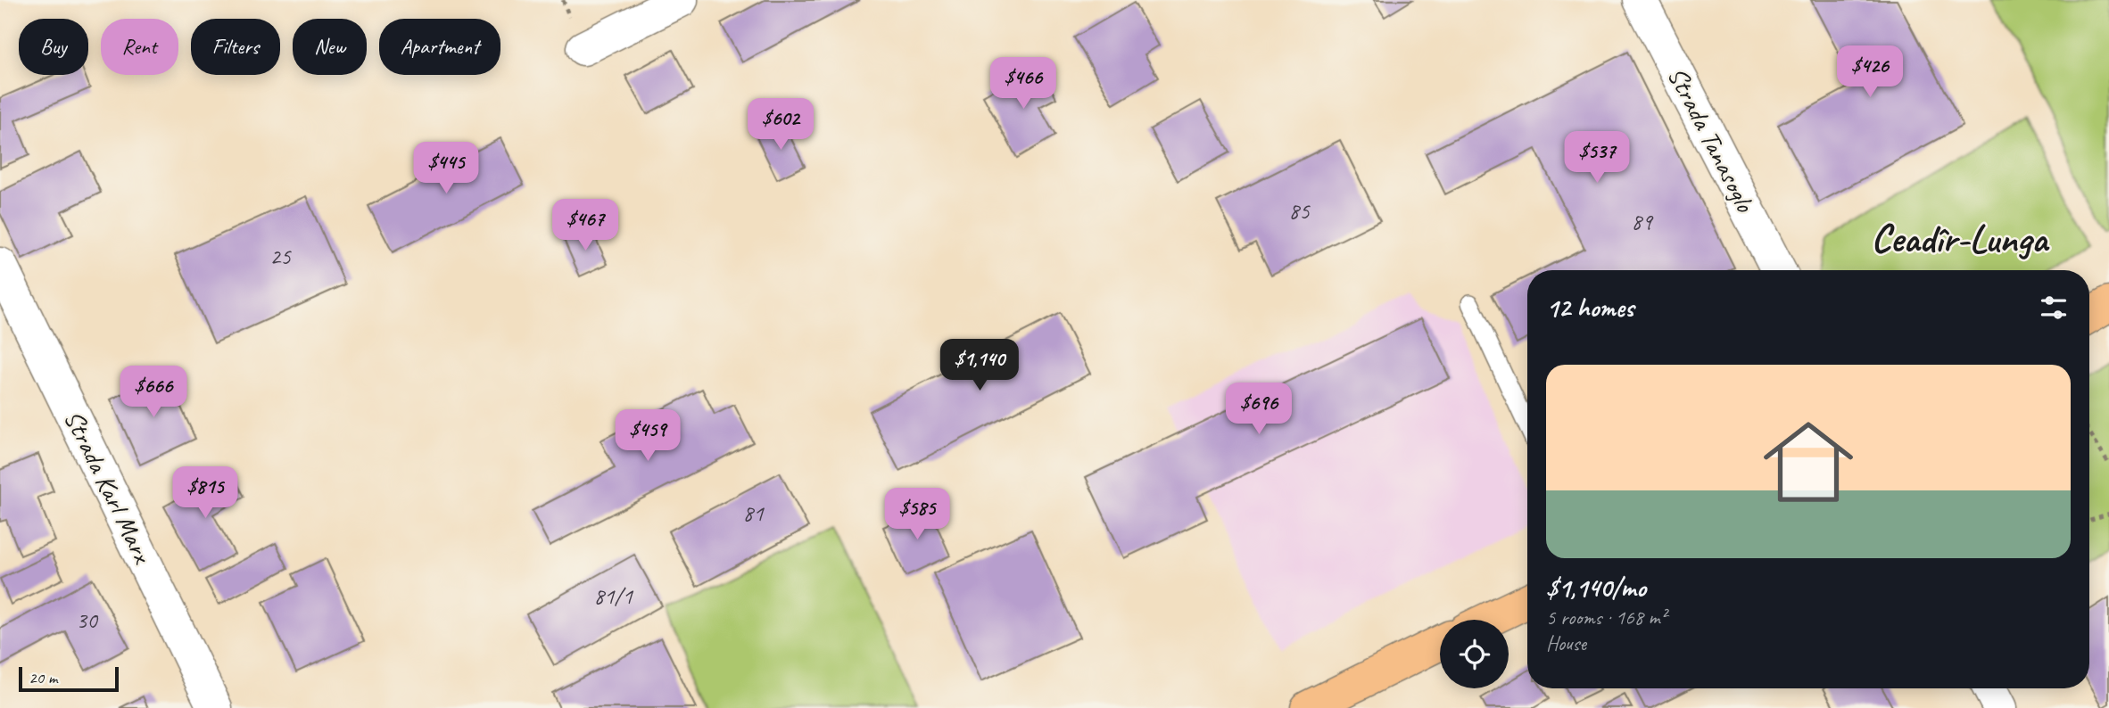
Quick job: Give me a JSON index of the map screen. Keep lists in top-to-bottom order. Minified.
{"streets":{"street":["Strada Tanasoglo","Strada Karl Marx"]},"districts":["Ceadîr-Lunga"],"house_numbers":["85","89","25","81","81/1","30"],"scale_bar":"20 m","page":{"chip":["Buy","Rent","Filters","New","Apartment"],"price":["$426","$466","$602","$537","$445","$467","$1,140","$666","$696","$459","$815","$585"],"heading":"12 homes","list":[{"name":"$1,140/mo","note":"5 rooms · 168 m² · House"}],"scale":"20 m"}}
